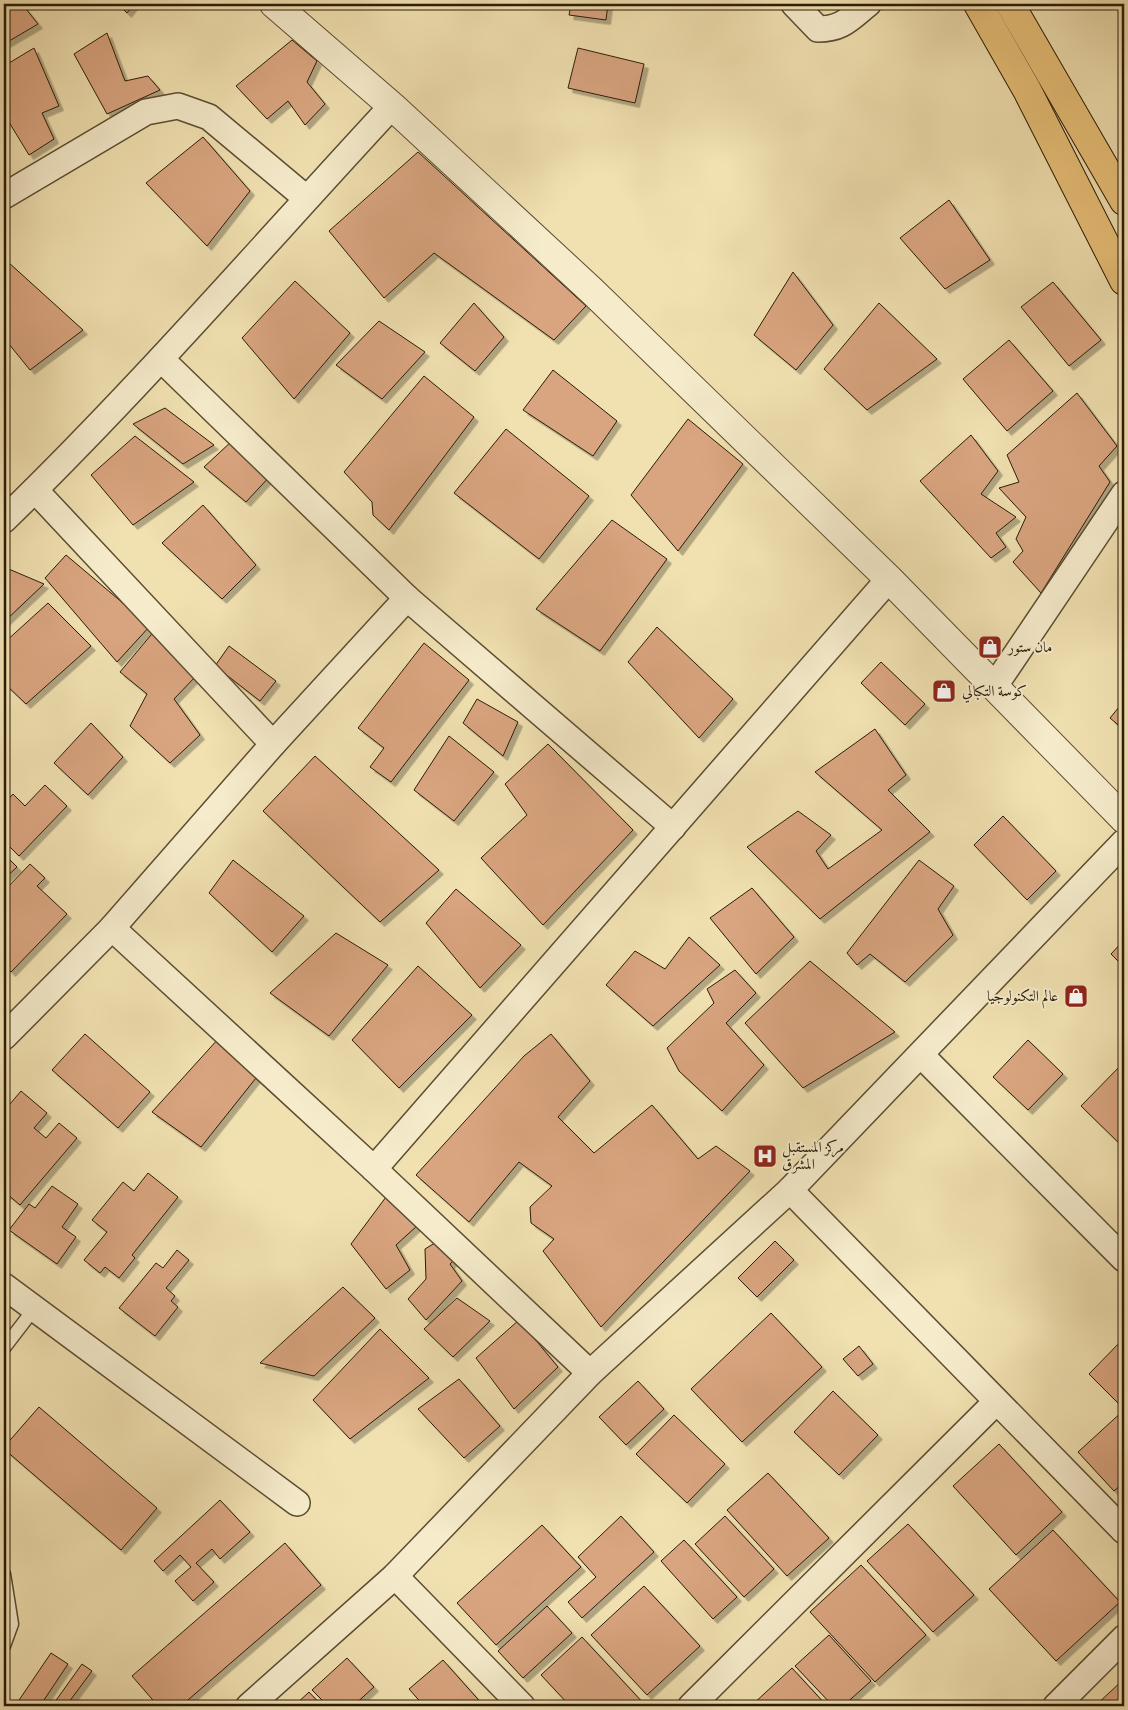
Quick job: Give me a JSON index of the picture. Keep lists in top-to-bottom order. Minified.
{"places":{"shop":["مان ستور","كوسة التكبالي","عالم التكنولوجيا"],"hospital":["مركز المستقبل المشرق"]}}
